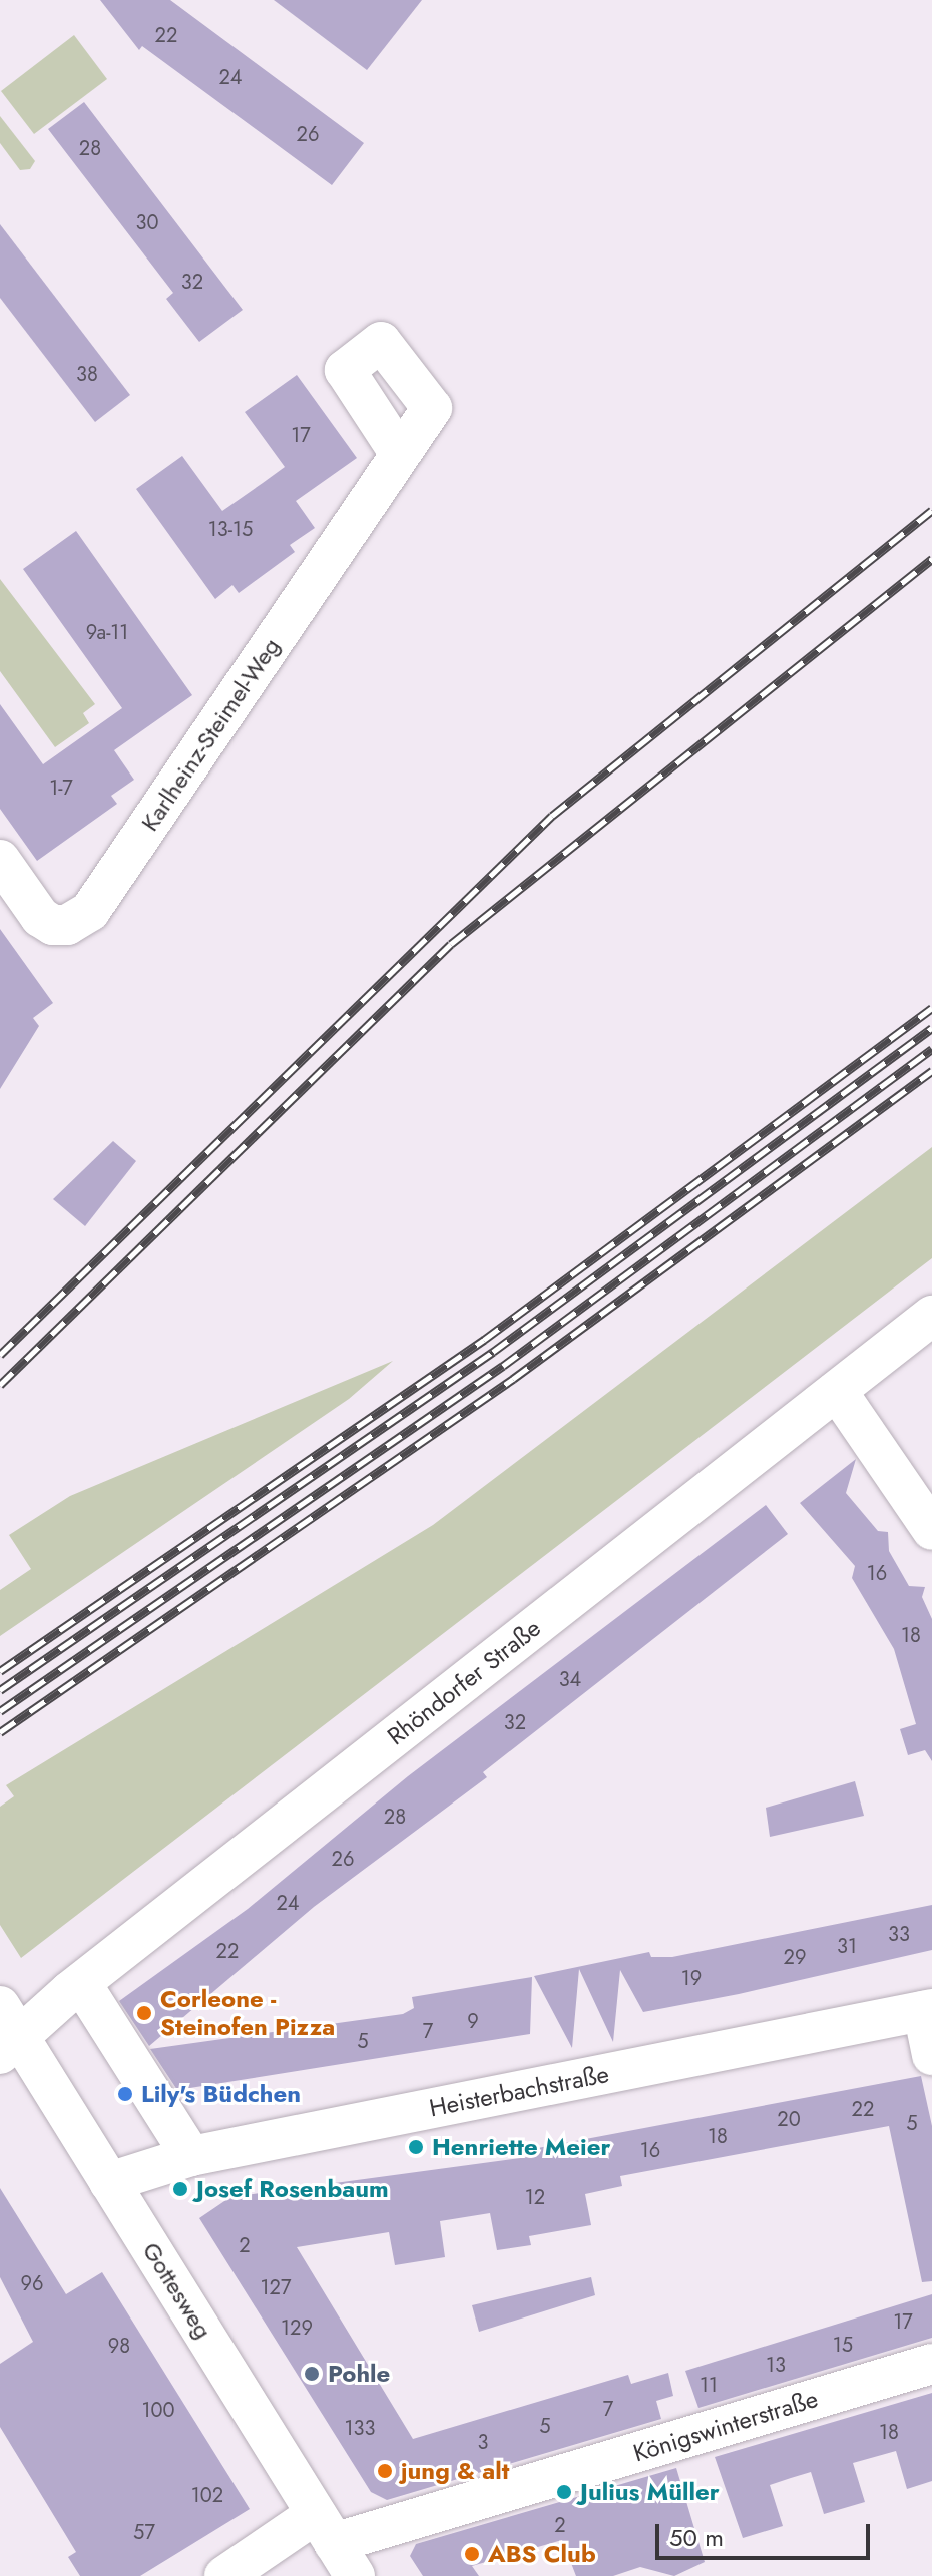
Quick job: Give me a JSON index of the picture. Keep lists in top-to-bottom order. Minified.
{"streets":{"street":["Karlheinz-Steimel-Weg","Rhöndorfer Straße","Heisterbachstraße","Gottesweg","Königswinterstraße"]},"crossings":[["Rhöndorfer Straße","Gottesweg"],["Heisterbachstraße","Gottesweg"],["Gottesweg","Königswinterstraße"]],"places":["Corleone - Steinofen Pizza","Lily's Büdchen","Henriette Meier","Josef Rosenbaum","Pohle","jung & alt","Julius Müller","ABS Club"],"house_numbers":["22","24","26","28","30","32","38","17","13-15","9a-11","1-7","16","18","34","32","28","26","24","33","31","22","29","19","9","7","5","22","20","5","18","16","12","2","96","127","17","129","15","98","13","11","7","100","5","133","18","3","102","2","57"],"scale_bar":"50 m"}
